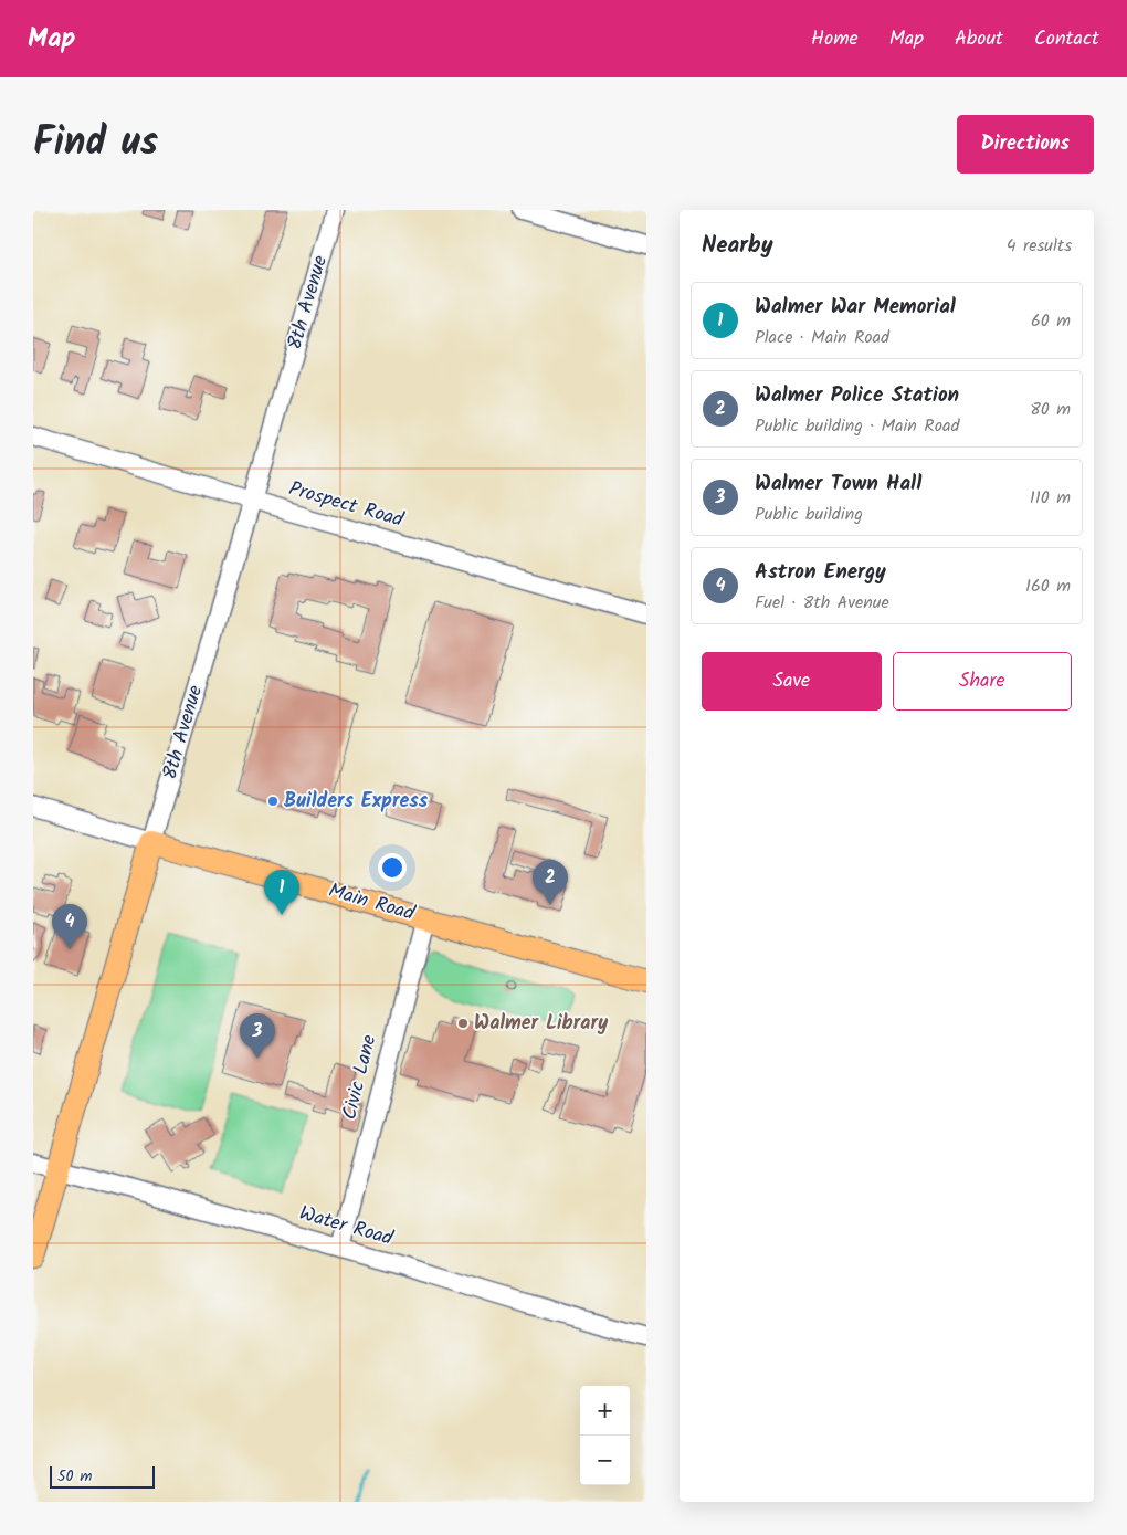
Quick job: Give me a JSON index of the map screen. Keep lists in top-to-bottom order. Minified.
{"streets":{"main road":["8th Avenue","Main Road"],"street":["Prospect Road","Civic Lane","Water Road"]},"crossings":[["8th Avenue","Prospect Road"],["8th Avenue","Main Road"],["8th Avenue","Water Road"],["Main Road","Civic Lane"],["Civic Lane","Water Road"]],"places":["Builders Express","Walmer Library"],"scale_bar":"50 m","page":{"header":"Map","nav":["Home","Map","About","Contact"],"title":"Find us","buttons":["Directions",["Save","Share"]],"heading":["Nearby","4 results"],"list":[{"mark":"1","name":"Walmer War Memorial","note":"Place · Main Road","value":"60 m"},{"mark":"2","name":"Walmer Police Station","note":"Public building · Main Road","value":"80 m"},{"mark":"3","name":"Walmer Town Hall","note":"Public building","value":"110 m"},{"mark":"4","name":"Astron Energy","note":"Fuel · 8th Avenue","value":"160 m"}],"pins":["2","1","4","3"],"map_buttons":["+","−"],"scale":"50 m"}}
